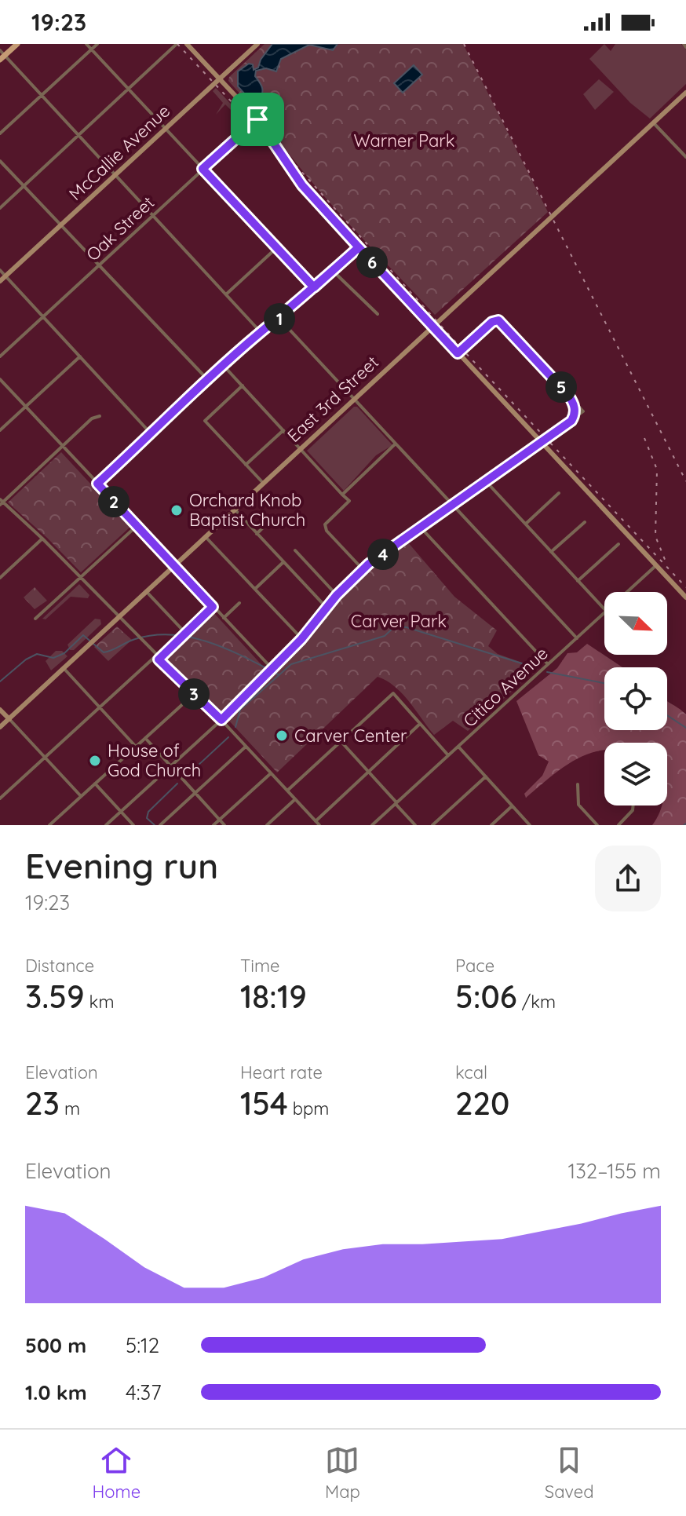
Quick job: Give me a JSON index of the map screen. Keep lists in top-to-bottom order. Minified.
{"streets":{"main road":["McCallie Avenue","East 3rd Street"],"street":["Oak Street","Citico Avenue"]},"parks":["Warner Park","Carver Park"],"places":["Orchard Knob Baptist Church","Carver Center","House of God Church"],"north":"bottom right","page":{"status":"19:23","pins":["6","1","5","2","4","3"],"heading":["Evening run","19:23"],"stats":[["Distance","3.59 km"],["Time","18:19"],["Pace","5:06 /km"],["Elevation","23 m"],["Heart rate","154 bpm"],["kcal","220"]],"chart":["Elevation","132–155 m"],"list":[{"name":"500 m","note":"5:12"},{"name":"1.0 km","note":"4:37"}],"tabs":["Home","Map","Saved"]}}
